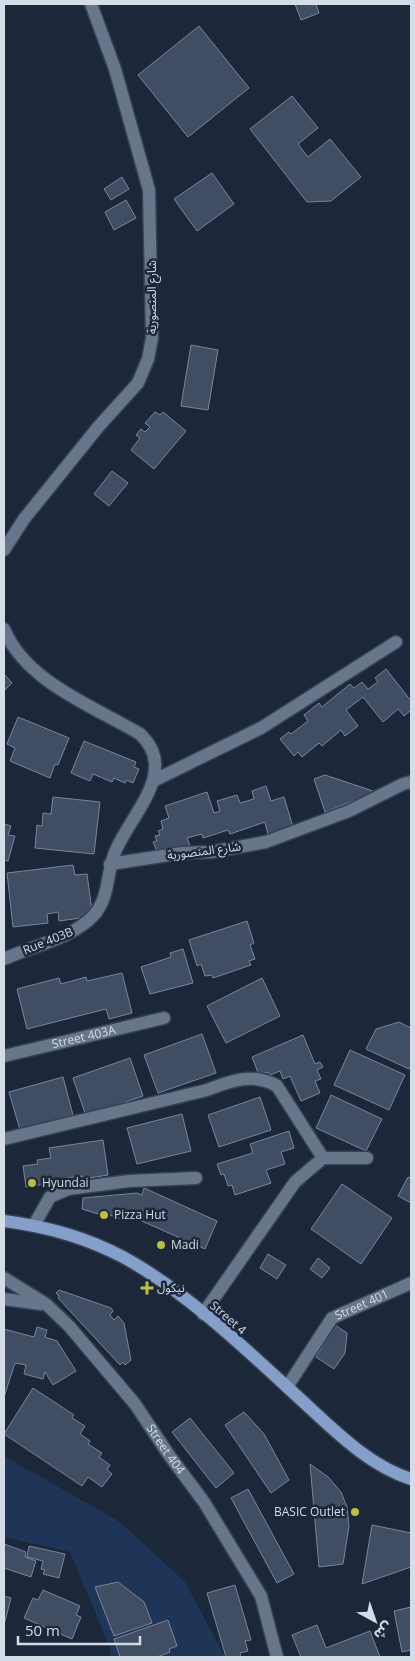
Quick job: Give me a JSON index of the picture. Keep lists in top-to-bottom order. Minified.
{"streets":{"main road":["Street 4"],"street":["شارع المنصورية","Rue 403B","Street 403A","Street 401","Street 404"]},"crossings":[["شارع المنصورية","Rue 403B"],["Street 401","Street 4"]],"places":{"other":["Hyundai","Pizza Hut","Madi","BASIC Outlet"],"health":["نيكول"]},"scale_bar":"50 m","north":"bottom right"}
